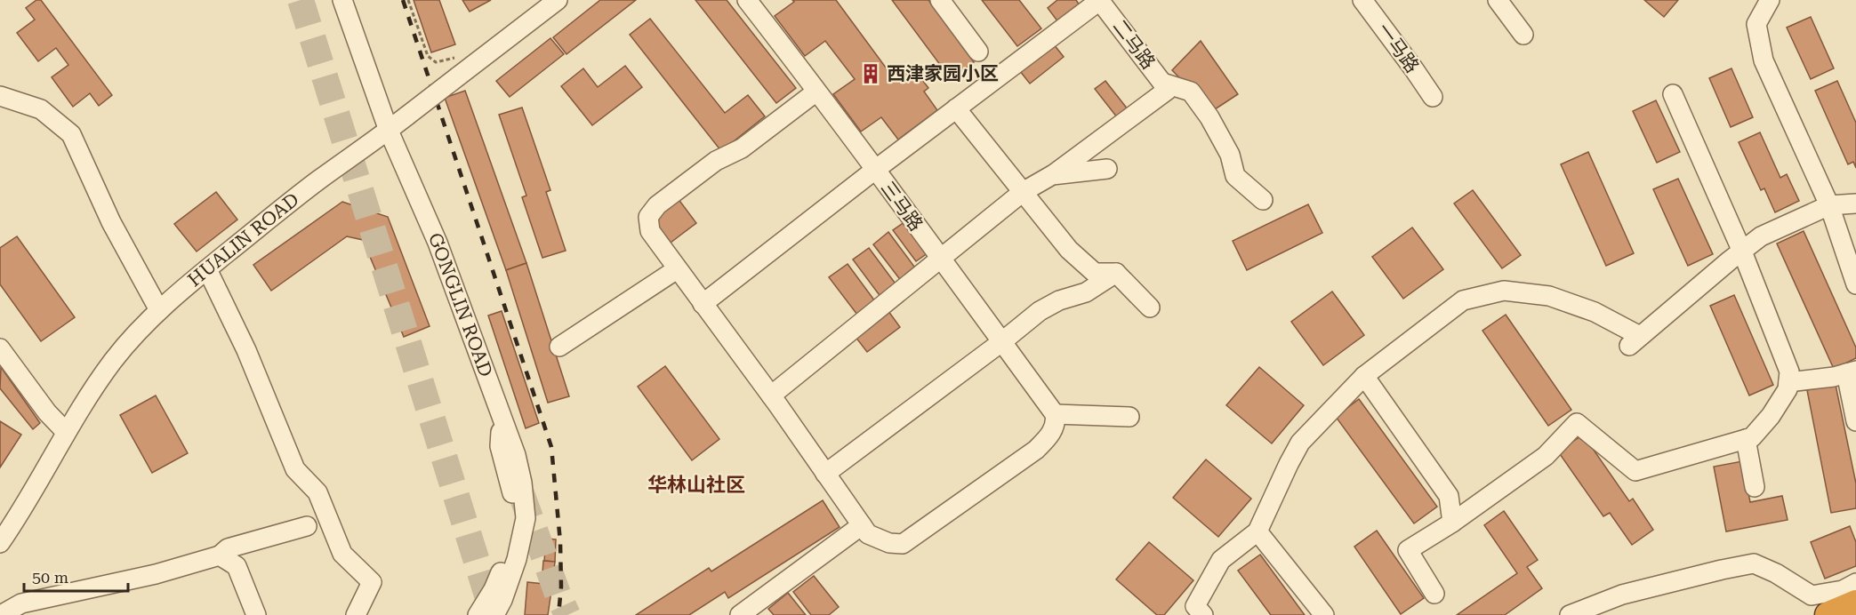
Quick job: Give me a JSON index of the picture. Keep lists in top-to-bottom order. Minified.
{"streets":{"street":["二马路","一马路","三马路","HUALIN ROAD","GONGLIN ROAD"]},"crossings":[["HUALIN ROAD","GONGLIN ROAD"]],"districts":["华林山社区"],"places":{"building":["西津家园小区"]},"scale_bar":"50 m"}
